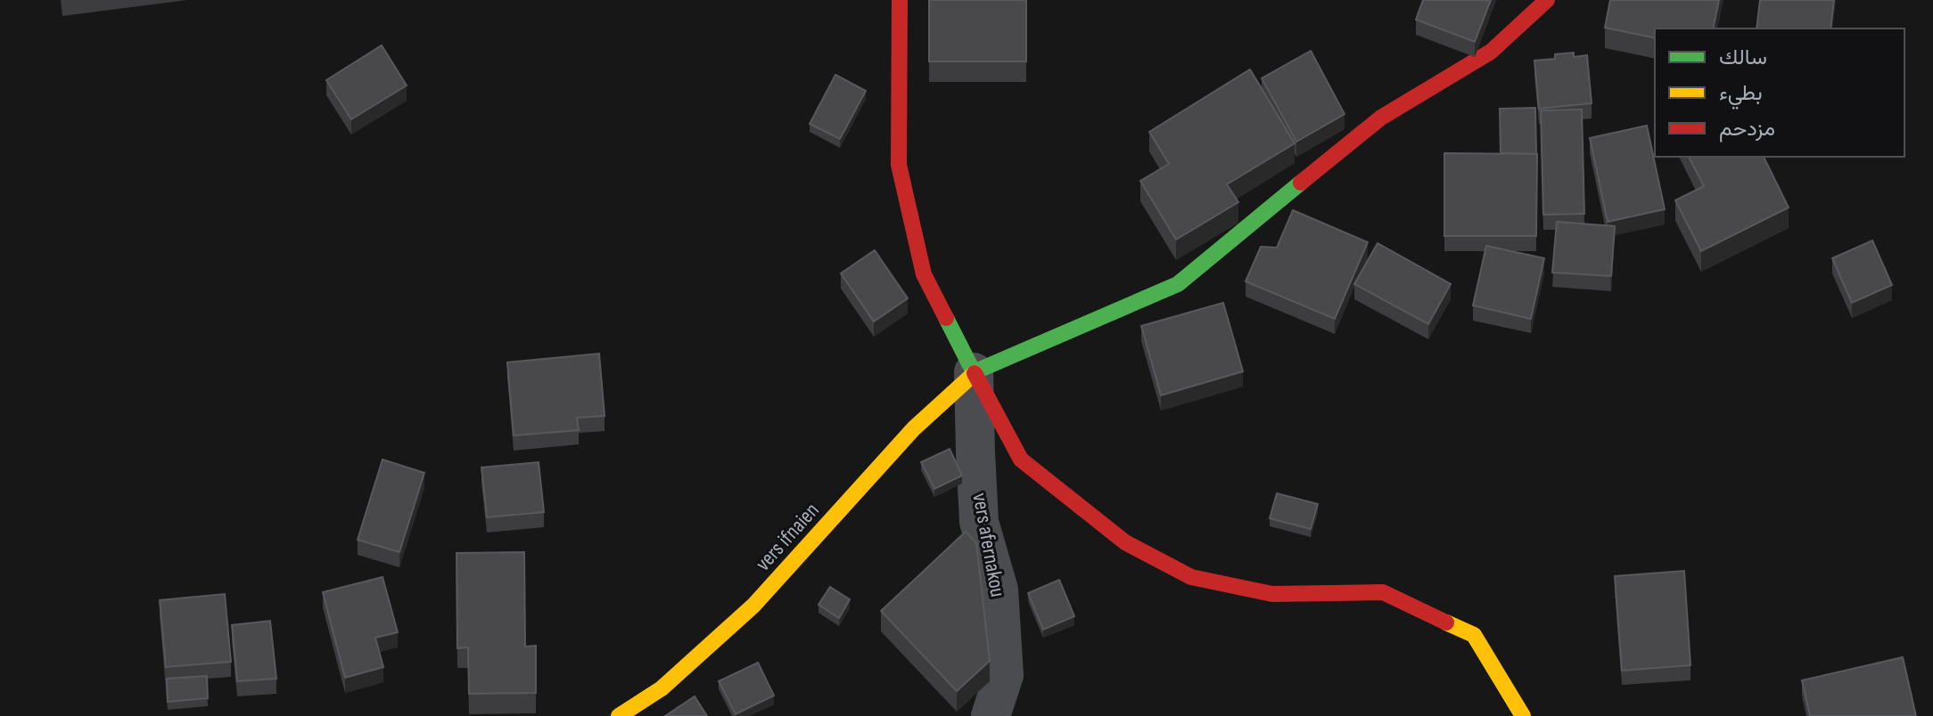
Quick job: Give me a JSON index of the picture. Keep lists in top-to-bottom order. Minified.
{"streets":{"street":["vers ifnaien","vers afernakou"]},"crossings":[["vers ifnaien","vers afernakou"]],"legend":["سالك","بطيء","مزدحم"]}
